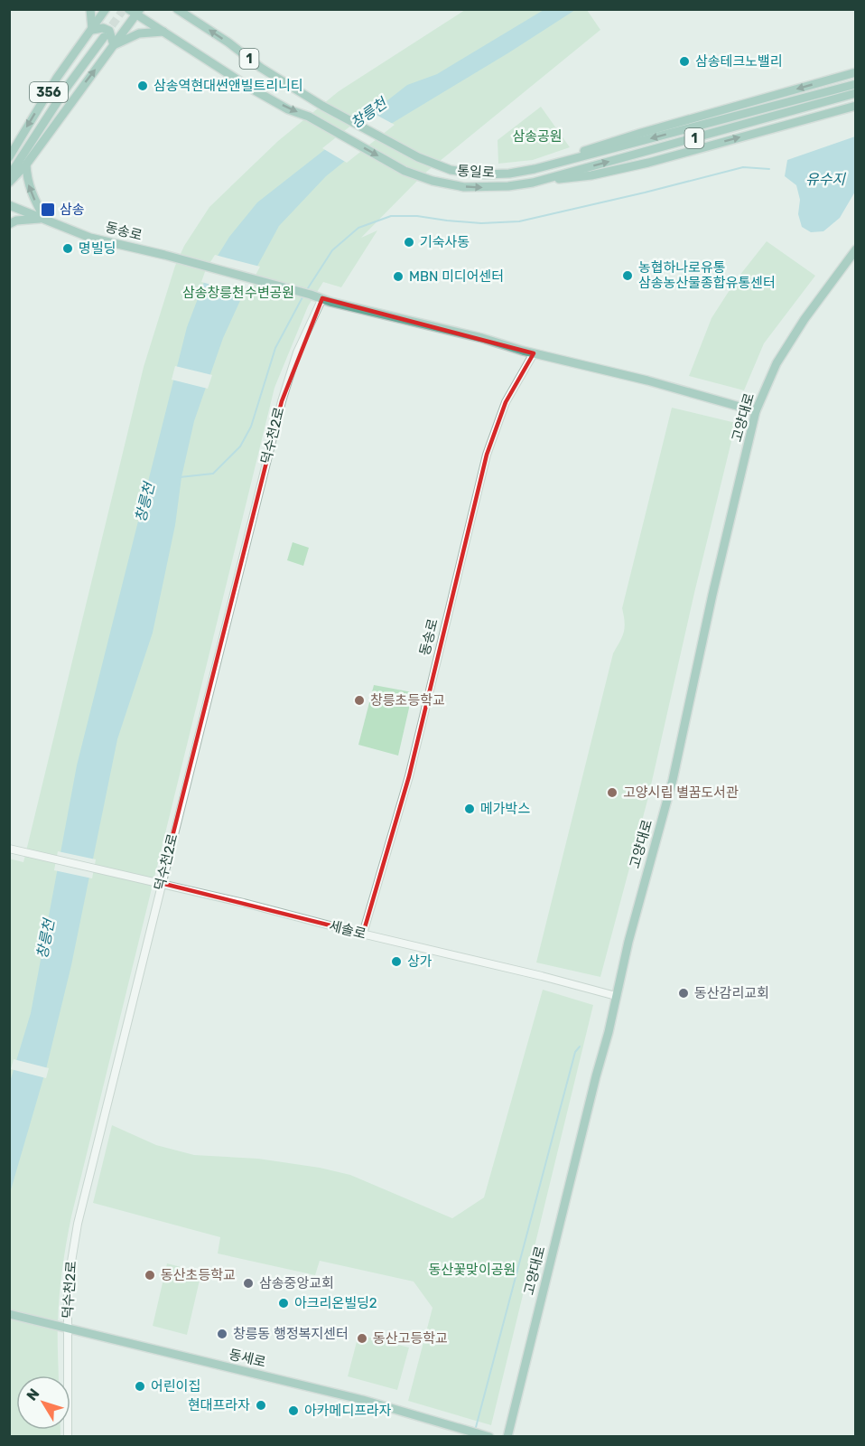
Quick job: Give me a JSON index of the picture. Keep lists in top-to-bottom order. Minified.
{"streets":{"main road":["1","356","통일로","동송로","고양대로","동세로"],"street":["덕수천2로","세솔로"]},"crossings":[["356","통일로"],["동송로","덕수천2로"],["동송로","세솔로"],["고양대로","세솔로"],["덕수천2로","세솔로"],["덕수천2로","동세로"]],"water":["창릉천","유수지"],"parks":["삼송공원","삼송창릉천수변공원","동산꽃맞이공원"],"places":{"other":["삼송테크노밸리","삼송역현대썬앤빌트리니티","기숙사동","명빌딩","농협하나로유통 삼송농산물종합유통센터","MBN 미디어센터","창릉초등학교","고양시립 별꿈도서관","메가박스","상가","동산감리교회","동산초등학교","삼송중앙교회","아크리온빌딩2","창릉동 행정복지센터","동산고등학교","어린이집","현대프라자","아카메디프라자"],"transit":["삼송"]},"north":"top left"}
